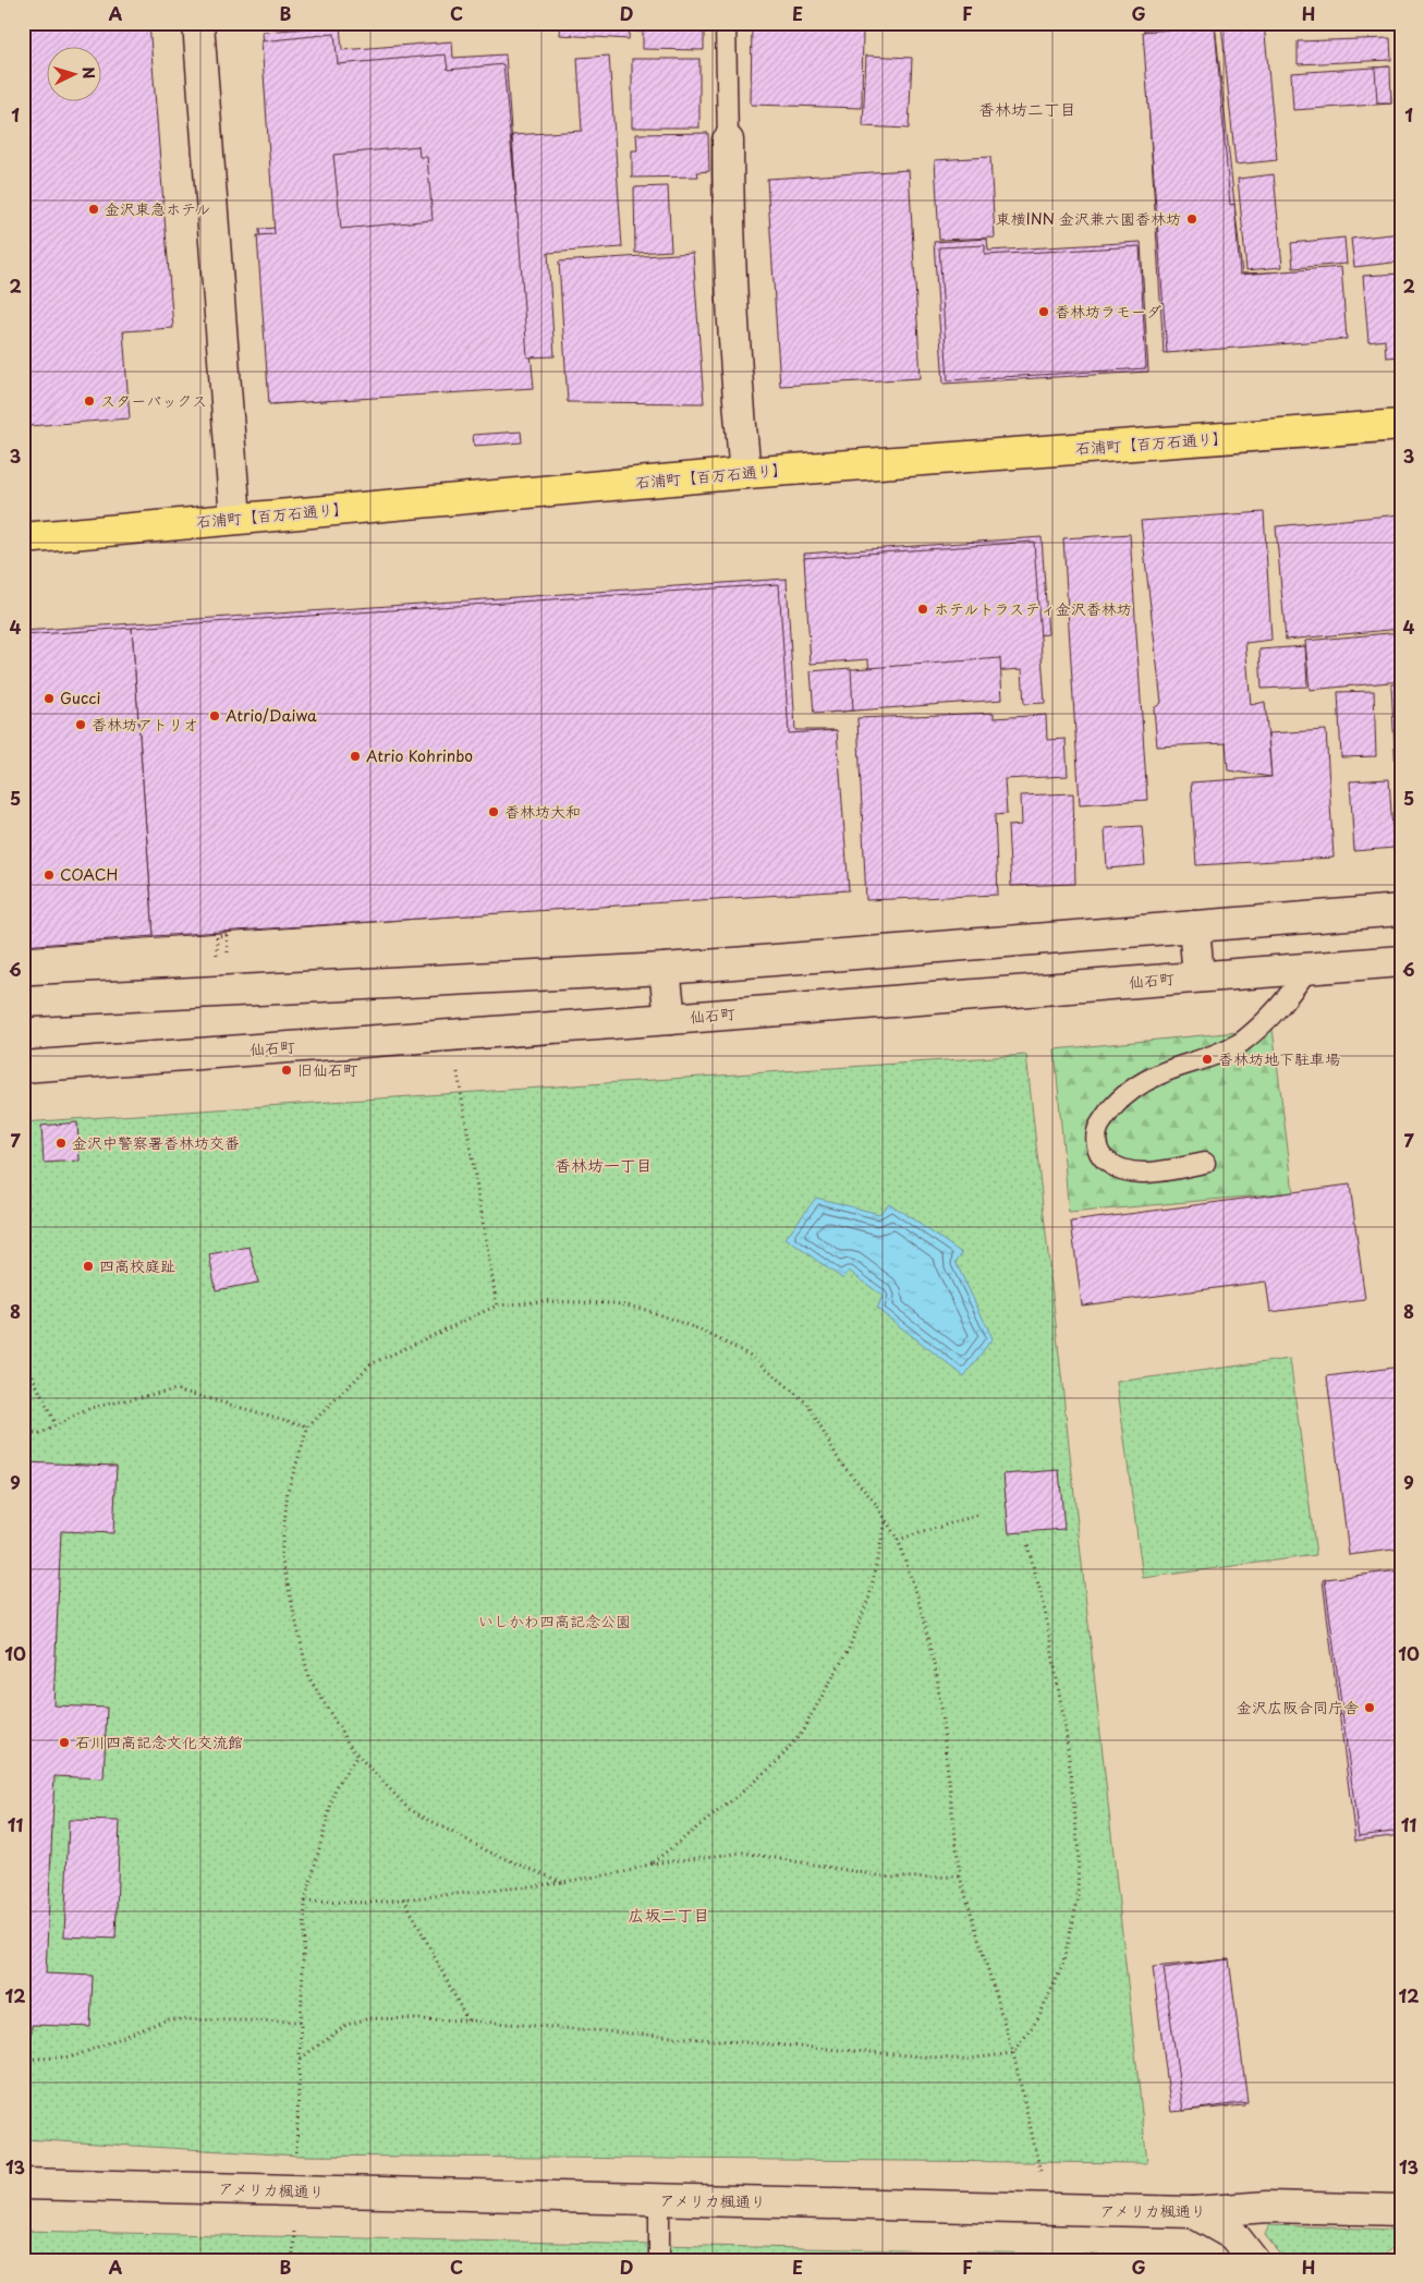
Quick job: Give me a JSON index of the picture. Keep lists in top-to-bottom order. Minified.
{"streets":{"highway":["石浦町【百万石通り】"],"street":["仙石町","アメリカ楓通り"]},"districts":["香林坊二丁目","香林坊一丁目","広坂二丁目"],"parks":["いしかわ四高記念公園"],"places":["金沢東急ホテル","東横INN 金沢兼六園香林坊","香林坊ラモーダ","スターバックス","ホテルトラスティ金沢香林坊","Gucci","Atrio/Daiwa","香林坊アトリオ","Atrio Kohrinbo","香林坊大和","COACH","香林坊地下駐車場","旧仙石町","金沢中警察署香林坊交番","四高校庭趾","金沢広阪合同庁舎","石川四高記念文化交流館"],"north":"right","grid":{"columns":["A","B","C","D","E","F","G","H"],"rows":["1","2","3","4","5","6","7","8","9","10","11","12","13"]}}
